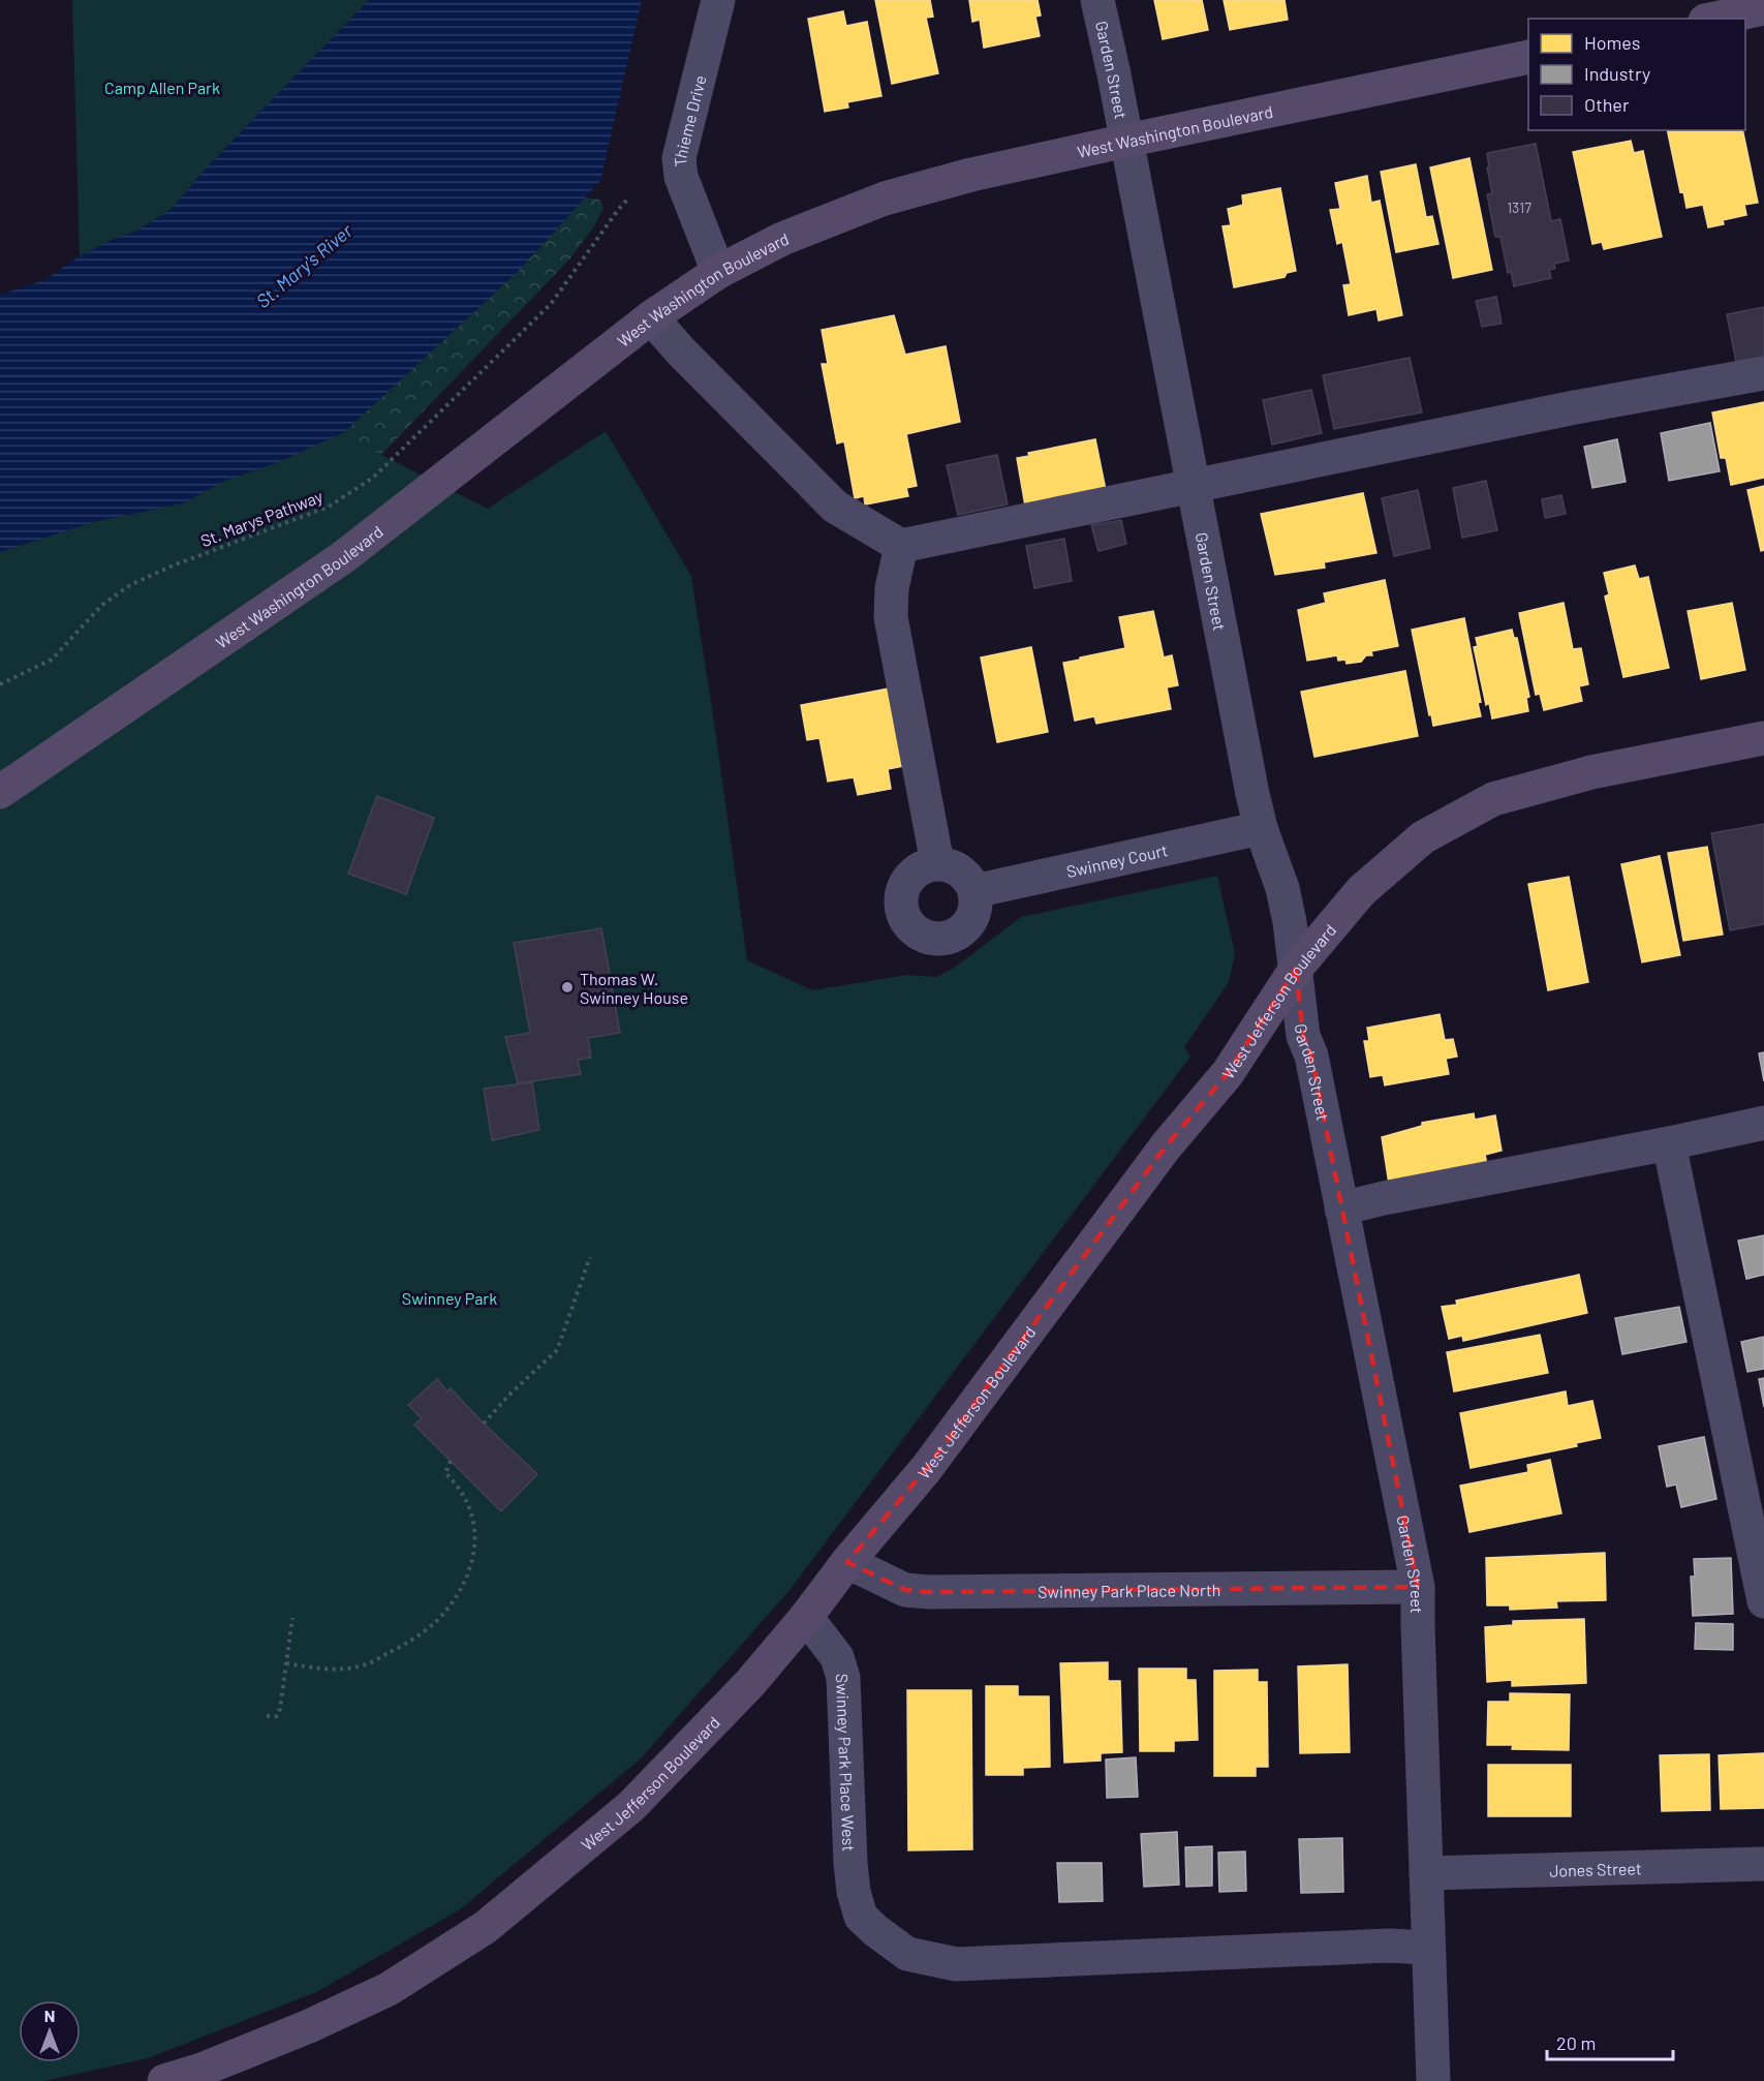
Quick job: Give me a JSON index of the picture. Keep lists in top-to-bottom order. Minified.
{"streets":{"main road":["West Washington Boulevard","West Jefferson Boulevard"],"street":["Garden Street","Thieme Drive","Swinney Court","Swinney Park Place North","Swinney Park Place West","Jones Street"],"path":["St. Marys Pathway"]},"crossings":[["Garden Street","West Washington Boulevard"],["Garden Street","Swinney Court"],["Garden Street","West Jefferson Boulevard"],["Garden Street","Swinney Park Place North"],["Garden Street","Swinney Park Place West"],["Garden Street","Jones Street"],["Thieme Drive","West Washington Boulevard"],["West Jefferson Boulevard","Swinney Park Place North"],["West Jefferson Boulevard","Swinney Park Place West"]],"water":["St. Mary's River"],"parks":["Camp Allen Park","Swinney Park"],"places":["Thomas W. Swinney House"],"house_numbers":["1317"],"legend":["Homes","Industry","Other"],"scale_bar":"20 m","north":"top"}
